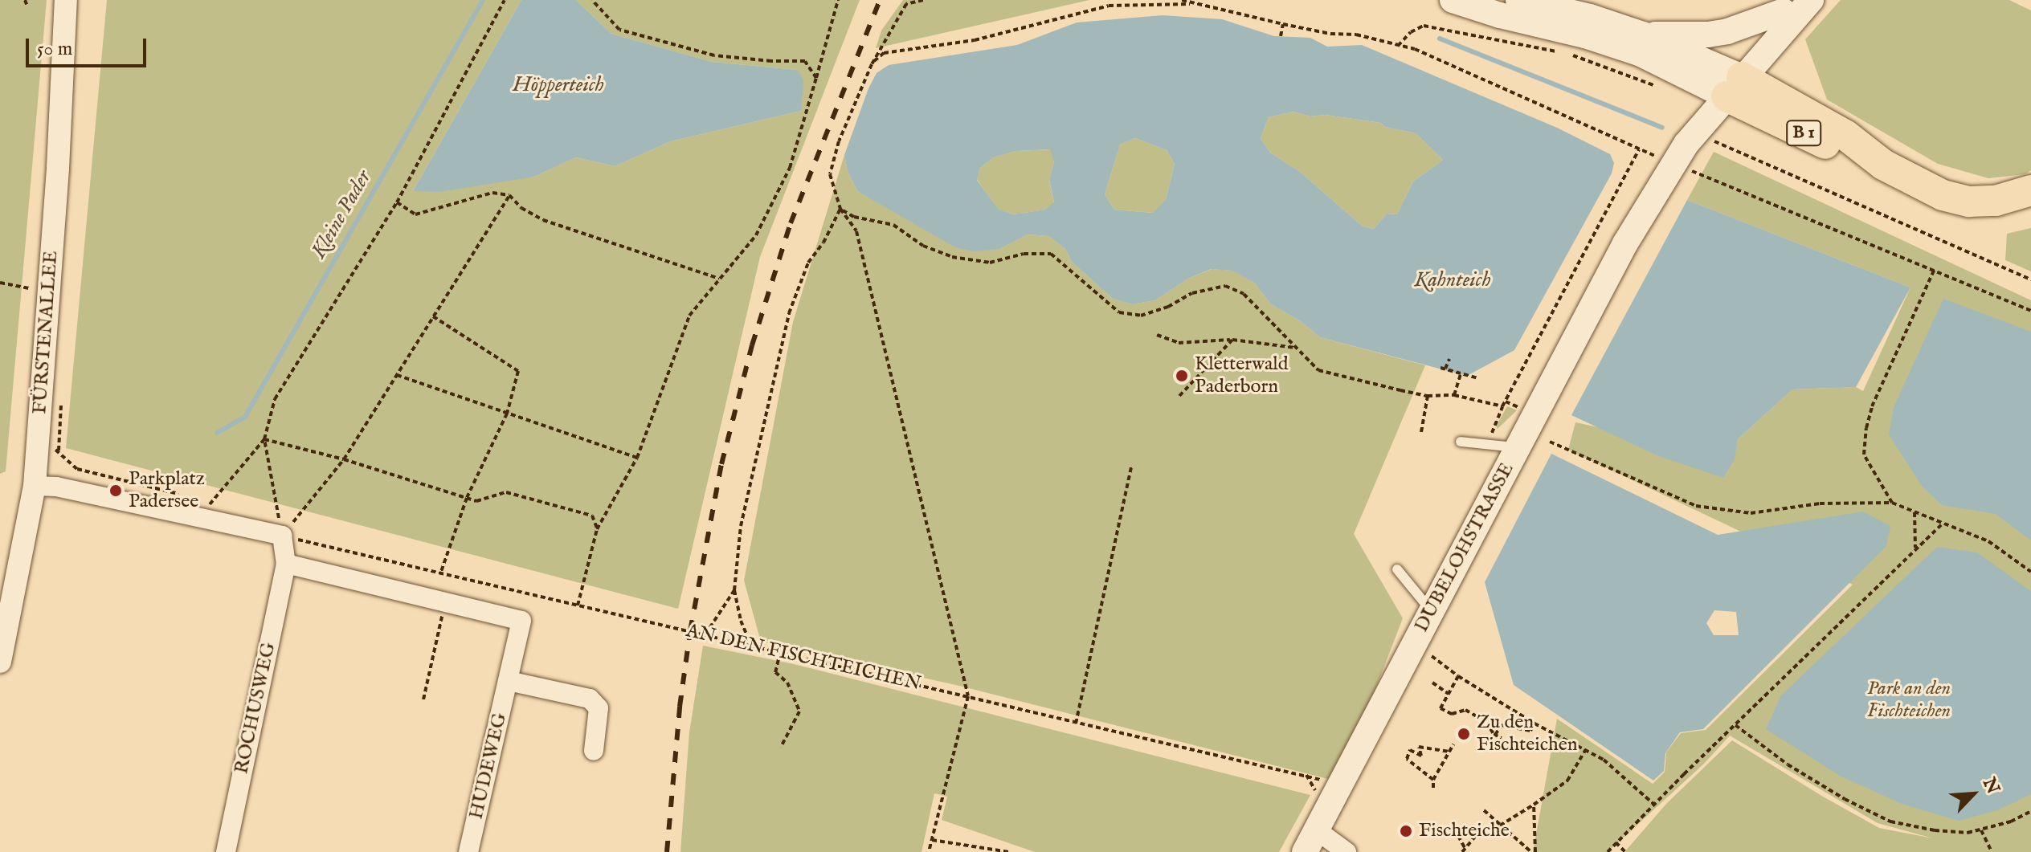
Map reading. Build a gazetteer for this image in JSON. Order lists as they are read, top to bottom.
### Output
{
  "streets": {
    "highway": ["B 1"],
    "main road": ["DUBELOHSTRASSE"],
    "street": ["FÜRSTENALLEE", "ROCHUSWEG", "HUDEWEG"],
    "path": ["AN DEN FISCHTEICHEN"]
  },
  "crossings": [
    ["B 1", "DUBELOHSTRASSE"]
  ],
  "water": ["Höpperteich", "Kleine Pader", "Kahnteich"],
  "parks": ["Park an den Fischteichen"],
  "places": [
    "Kletterwald Paderborn",
    "Parkplatz Padersee",
    "Zu den Fischteichen",
    "Fischteiche"
  ],
  "scale_bar": "50 m",
  "north": "top right"
}
